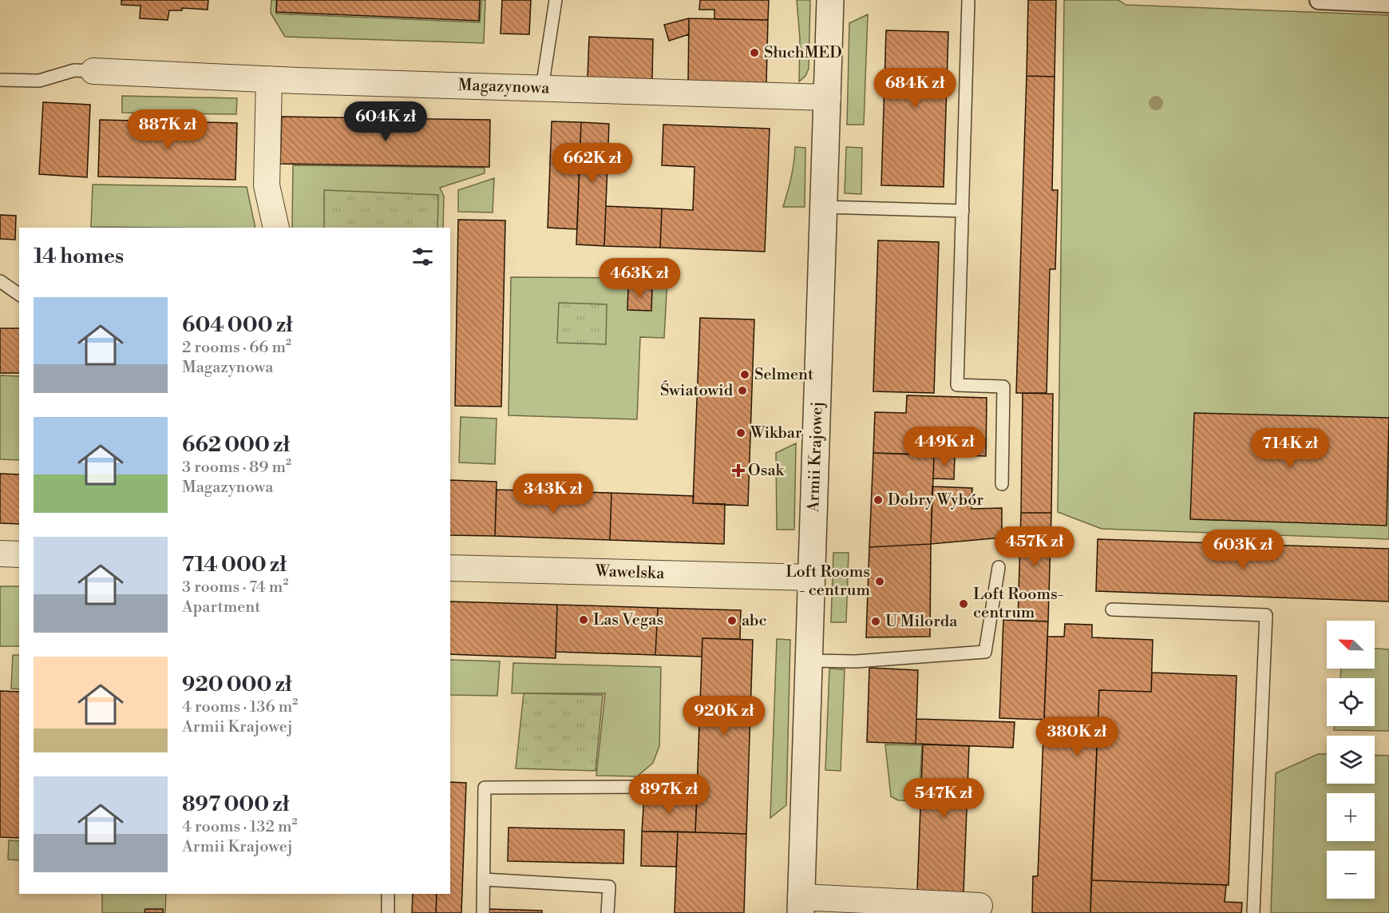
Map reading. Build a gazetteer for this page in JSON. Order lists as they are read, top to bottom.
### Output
{
  "streets": {
    "street": ["Magazynowa", "Armii Krajowej", "Wawelska"]
  },
  "crossings": [
    ["Magazynowa", "Armii Krajowej"],
    ["Armii Krajowej", "Wawelska"]
  ],
  "places": {
    "other": [
      "SłuchMED",
      "Selment",
      "Światowid",
      "Wikbar",
      "Dobry Wybór",
      "Loft Rooms - centrum",
      "Loft Rooms- centrum",
      "Las Vegas",
      "abc",
      "U Milorda"
    ],
    "health": ["Osak"]
  },
  "north": "top left",
  "page": {
    "price": [
      "684K zł",
      "604K zł",
      "887K zł",
      "662K zł",
      "463K zł",
      "449K zł",
      "714K zł",
      "343K zł",
      "457K zł",
      "603K zł",
      "920K zł",
      "380K zł",
      "897K zł",
      "547K zł"
    ],
    "heading": "14 homes",
    "list": [
      {
        "name": "604 000 zł",
        "note": "2 rooms · 66 m² · Magazynowa"
      },
      {
        "name": "662 000 zł",
        "note": "3 rooms · 89 m² · Magazynowa"
      },
      {
        "name": "714 000 zł",
        "note": "3 rooms · 74 m² · Apartment"
      },
      {
        "name": "920 000 zł",
        "note": "4 rooms · 136 m² · Armii Krajowej"
      },
      {
        "name": "897 000 zł",
        "note": "4 rooms · 132 m² · Armii Krajowej"
      }
    ],
    "map_buttons": ["+", "−"]
  }
}
